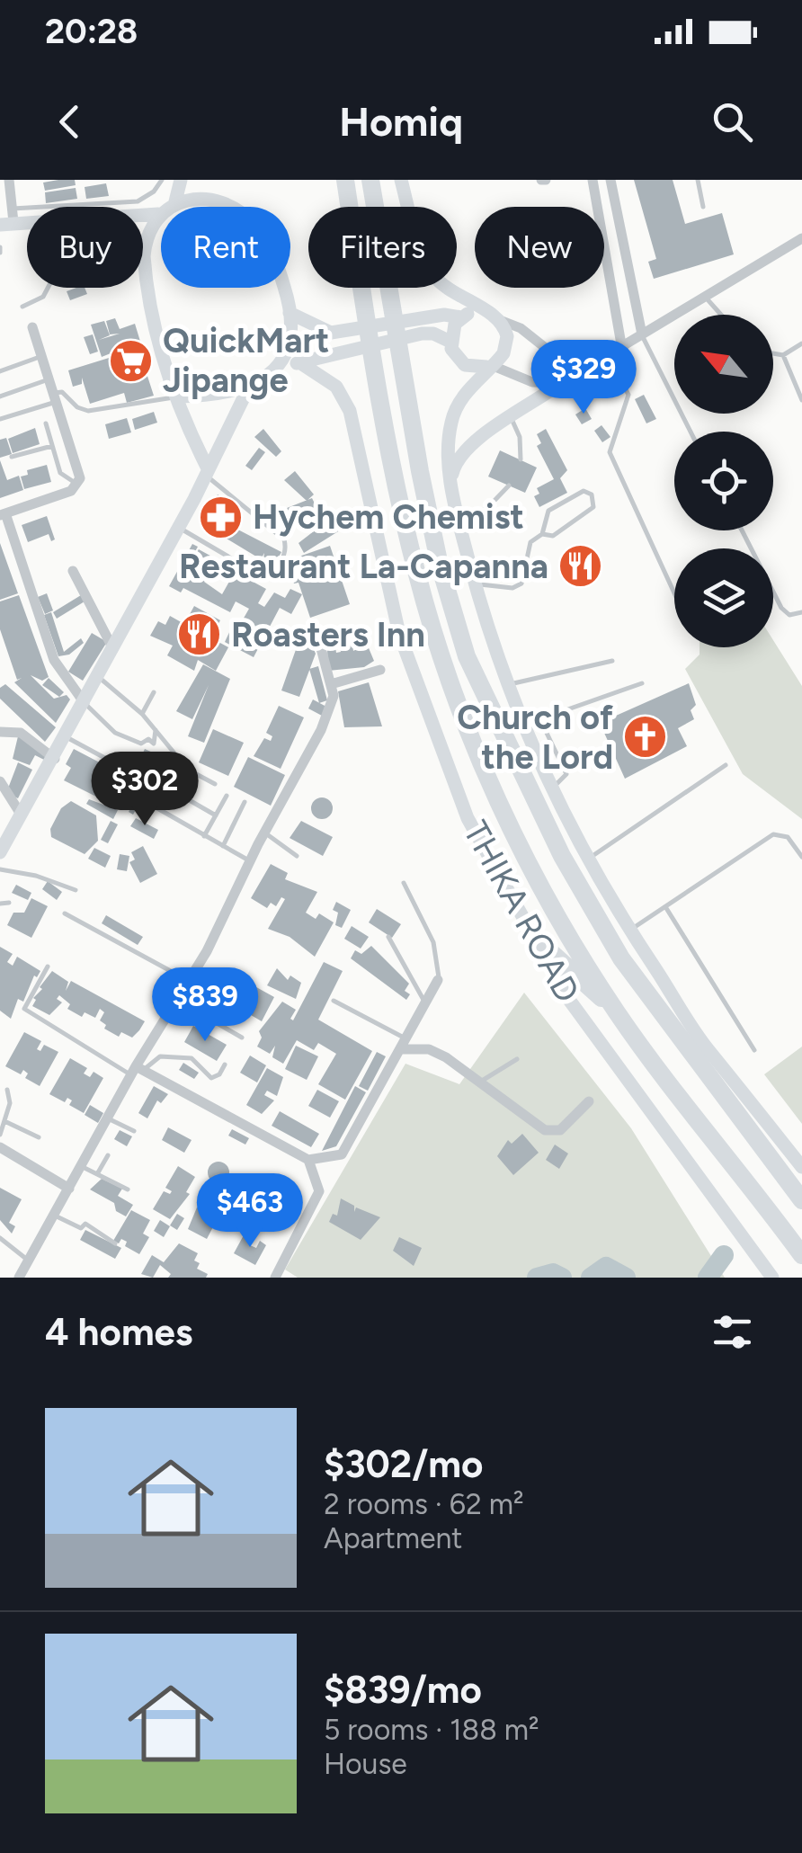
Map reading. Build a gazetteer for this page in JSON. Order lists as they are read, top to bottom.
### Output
{
  "streets": {
    "highway": ["THIKA ROAD"]
  },
  "places": {
    "supermarket": ["QuickMart Jipange"],
    "pharmacy": ["Hychem Chemist"],
    "restaurant": ["Restaurant La-Capanna", "Roasters Inn"],
    "church": ["Church of the Lord"]
  },
  "north": "top left",
  "page": {
    "status": "20:28",
    "header": "Homiq",
    "chip": [
      "Buy",
      "Rent",
      "Filters",
      "New"
    ],
    "price": [
      "$329",
      "$302",
      "$839",
      "$463"
    ],
    "heading": "4 homes",
    "list": [
      {
        "name": "$302/mo",
        "note": "2 rooms · 62 m² · Apartment"
      },
      {
        "name": "$839/mo",
        "note": "5 rooms · 188 m² · House"
      }
    ]
  }
}
